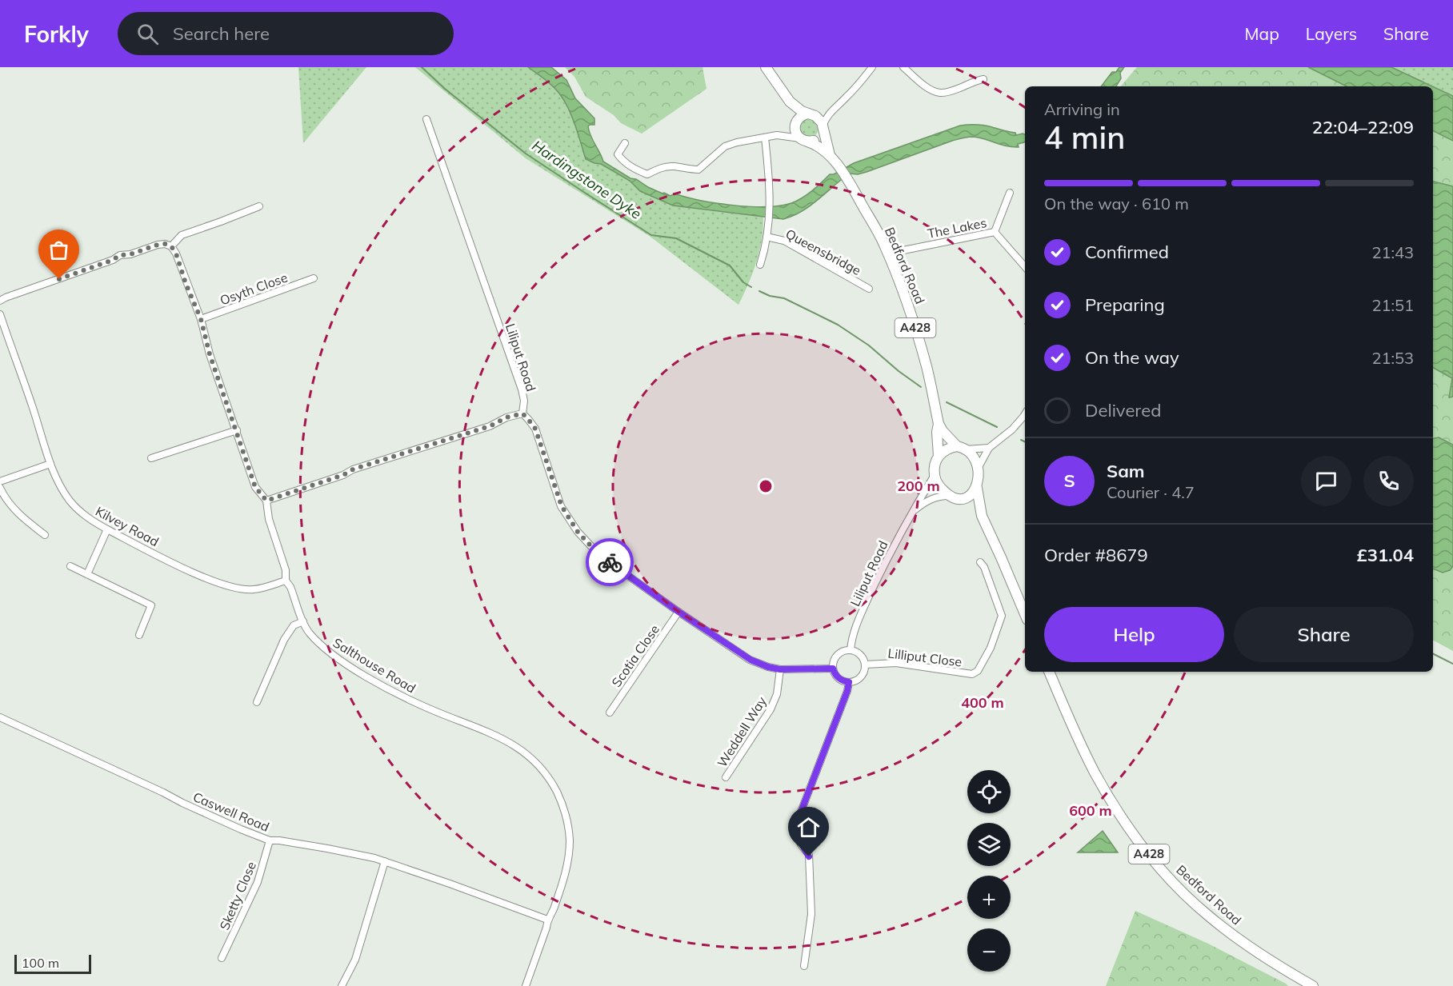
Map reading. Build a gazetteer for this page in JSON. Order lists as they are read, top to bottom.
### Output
{
  "streets": {
    "highway": ["Bedford Road", "A428"],
    "street": [
      "The Lakes",
      "Queensbridge",
      "Osyth Close",
      "Liliput Road",
      "Kilvey Road",
      "Scotia Close",
      "Lilliput Close",
      "Salthouse Road",
      "Weddell Way",
      "Caswell Road",
      "Sketty Close"
    ]
  },
  "crossings": [
    ["Bedford Road", "Liliput Road"],
    ["Osyth Close", "Salthouse Road"],
    ["Liliput Road", "Lilliput Close"],
    ["Kilvey Road", "Salthouse Road"],
    ["Salthouse Road", "Caswell Road"],
    ["Caswell Road", "Sketty Close"]
  ],
  "water": ["Hardingstone Dyke"],
  "scale_bar": "100 m",
  "page": {
    "header": "Forkly",
    "search": "Search here",
    "nav": ["Map", "Layers", "Share"],
    "heading": ["4 min", "Arriving in", "22:04–22:09"],
    "panel": [
      "Sam",
      "Courier · 4.7",
      "Order #8679",
      "£31.04"
    ],
    "bar": "On the way · 610 m",
    "list": [
      ["Confirmed", "21:43"],
      ["Preparing", "21:51"],
      ["On the way", "21:53"],
      "Delivered"
    ],
    "round": "S",
    "buttons": ["Help", "Share"],
    "map_buttons": ["+", "−"],
    "scale": "100 m"
  },
  "rings": ["200 m", "400 m", "600 m"]
}
